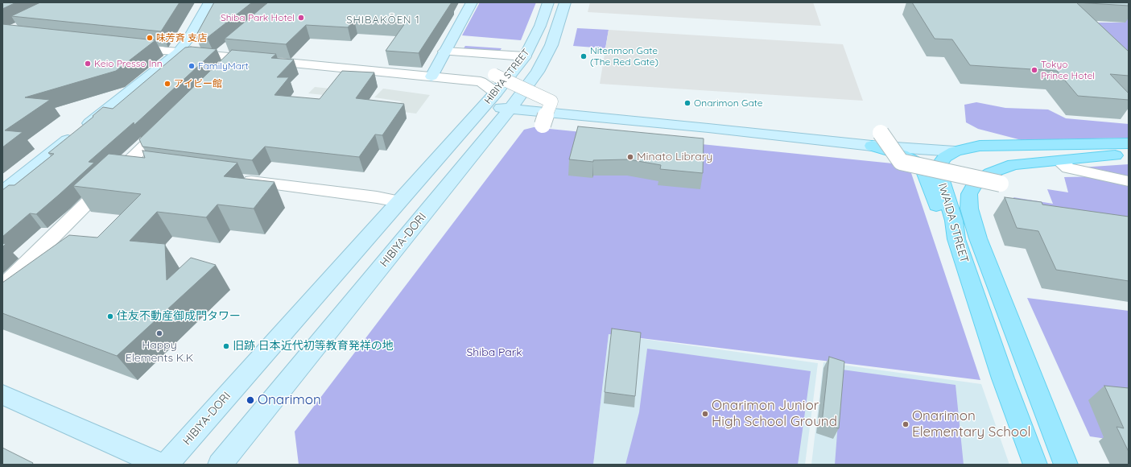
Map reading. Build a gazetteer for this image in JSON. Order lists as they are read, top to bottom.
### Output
{
  "streets": {
    "main road": ["HIBIYA STREET", "IWAIDA STREET", "HIBIYA-DORI"]
  },
  "crossings": [
    ["HIBIYA STREET", "HIBIYA-DORI"]
  ],
  "districts": ["SHIBAKŌEN 1"],
  "parks": ["Shiba Park"],
  "places": [
    "Shiba Park Hotel",
    "味芳斉 支店",
    "Nitenmon Gate (The Red Gate)",
    "Keio Presso Inn",
    "FamilyMart",
    "Tokyo Prince Hotel",
    "アイビー館",
    "Onarimon Gate",
    "Minato Library",
    "住友不動産御成門タワー",
    "Happy Elements K.K",
    "旧跡 日本近代初等教育発祥の地",
    "Onarimon",
    "Onarimon Junior High School Ground",
    "Onarimon Elementary School"
  ]
}
